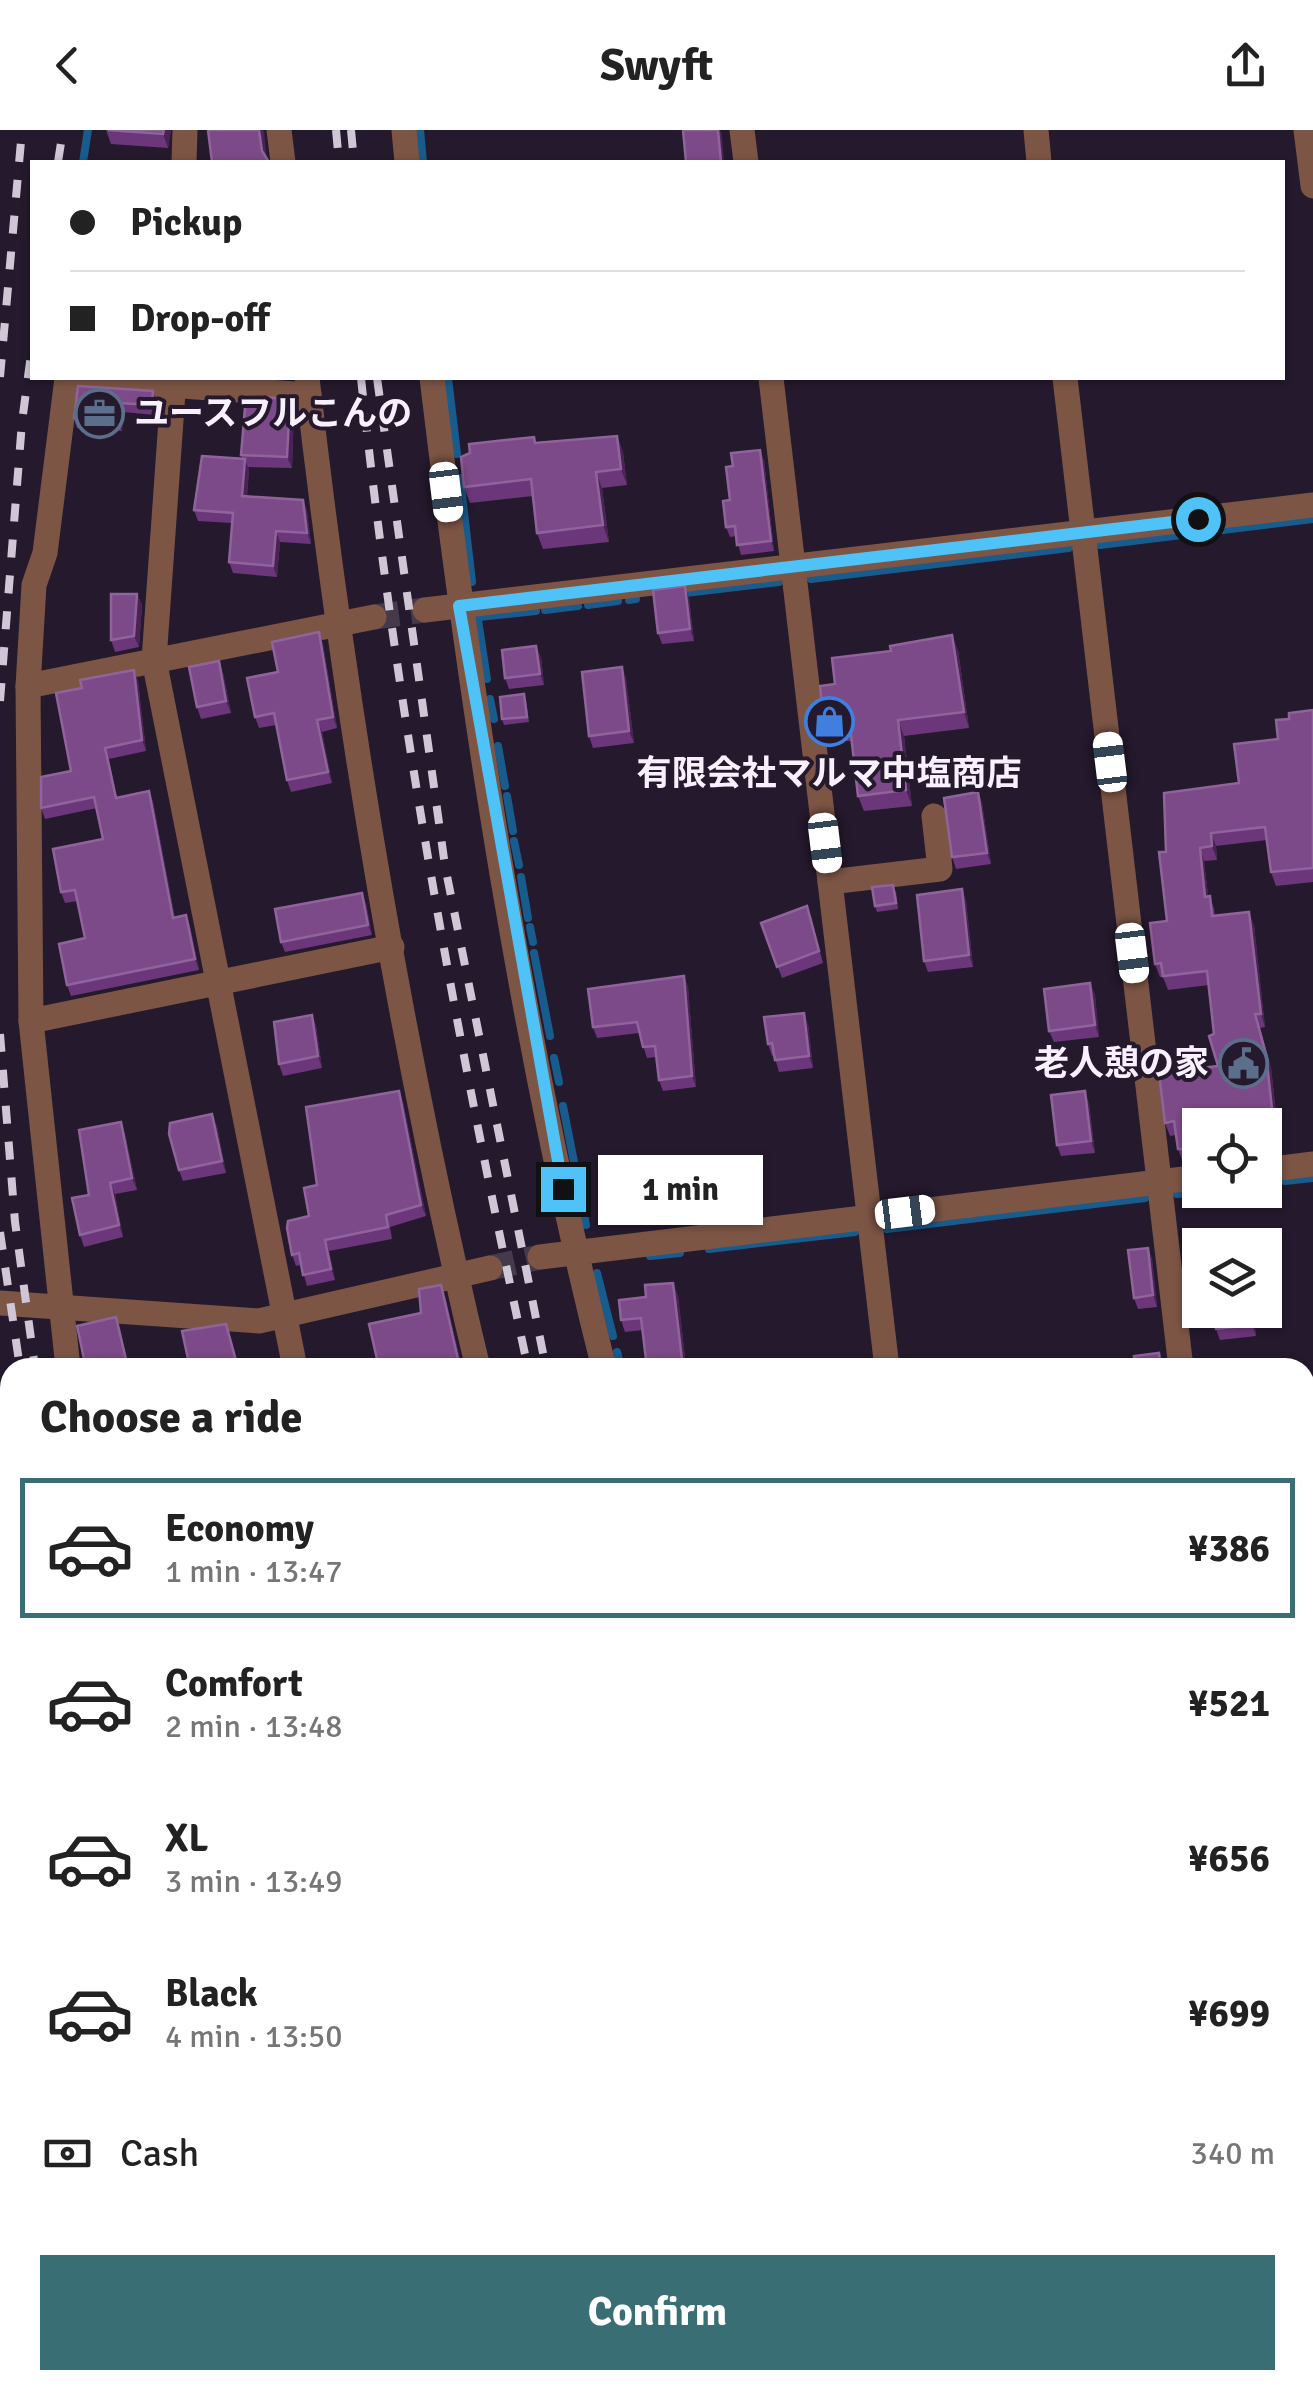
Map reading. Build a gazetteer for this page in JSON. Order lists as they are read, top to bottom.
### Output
{
  "places": {
    "office": ["ユースフルこんの"],
    "shop": ["有限会社マルマ中塩商店"],
    "public building": ["老人憩の家"]
  },
  "page": {
    "header": "Swyft",
    "banner": ["Pickup", "Drop-off"],
    "bubble": "1 min",
    "heading": "Choose a ride",
    "list": [
      {
        "name": "Economy",
        "note": "1 min · 13:47",
        "value": "¥386"
      },
      {
        "name": "Comfort",
        "note": "2 min · 13:48",
        "value": "¥521"
      },
      {
        "name": "XL",
        "note": "3 min · 13:49",
        "value": "¥656"
      },
      {
        "name": "Black",
        "note": "4 min · 13:50",
        "value": "¥699"
      }
    ],
    "pay": ["Cash", "340 m"],
    "buttons": "Confirm"
  }
}
